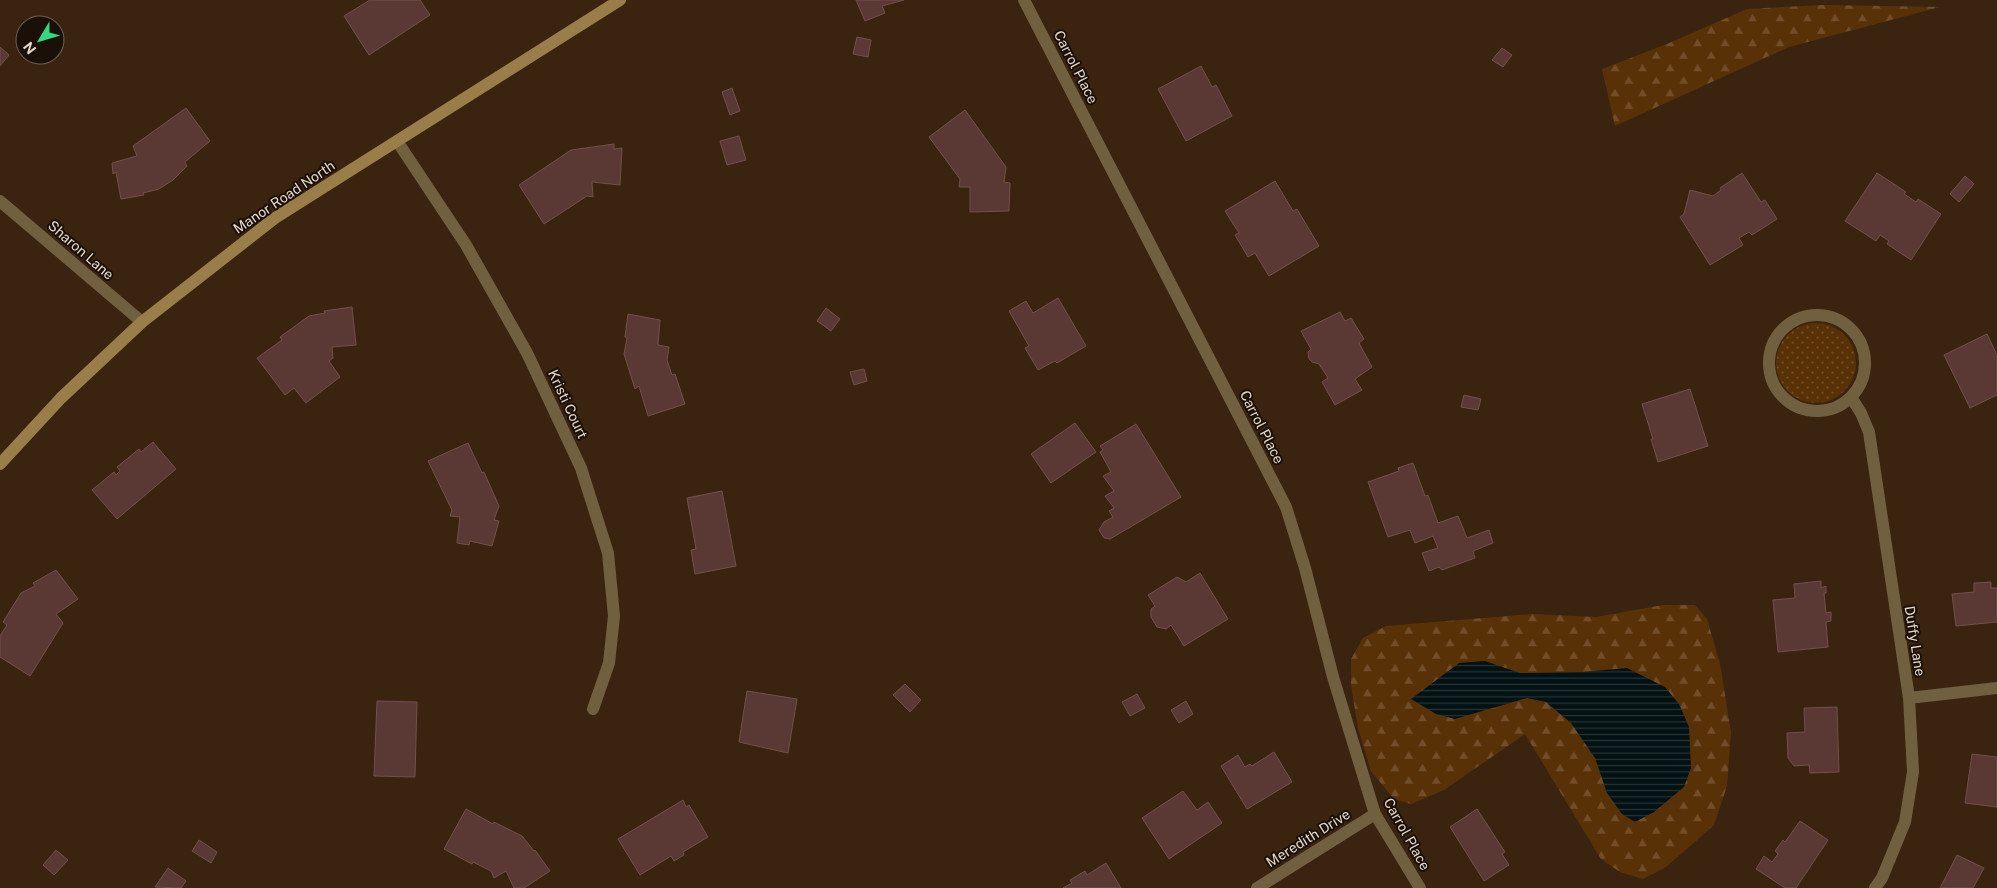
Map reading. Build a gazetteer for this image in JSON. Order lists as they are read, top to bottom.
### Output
{
  "streets": {
    "street": [
      "Carrol Place",
      "Manor Road North",
      "Sharon Lane",
      "Kristi Court",
      "Duffy Lane",
      "Meredith Drive"
    ]
  },
  "crossings": [
    ["Carrol Place", "Meredith Drive"],
    ["Manor Road North", "Sharon Lane"],
    ["Manor Road North", "Kristi Court"]
  ],
  "north": "bottom left"
}
